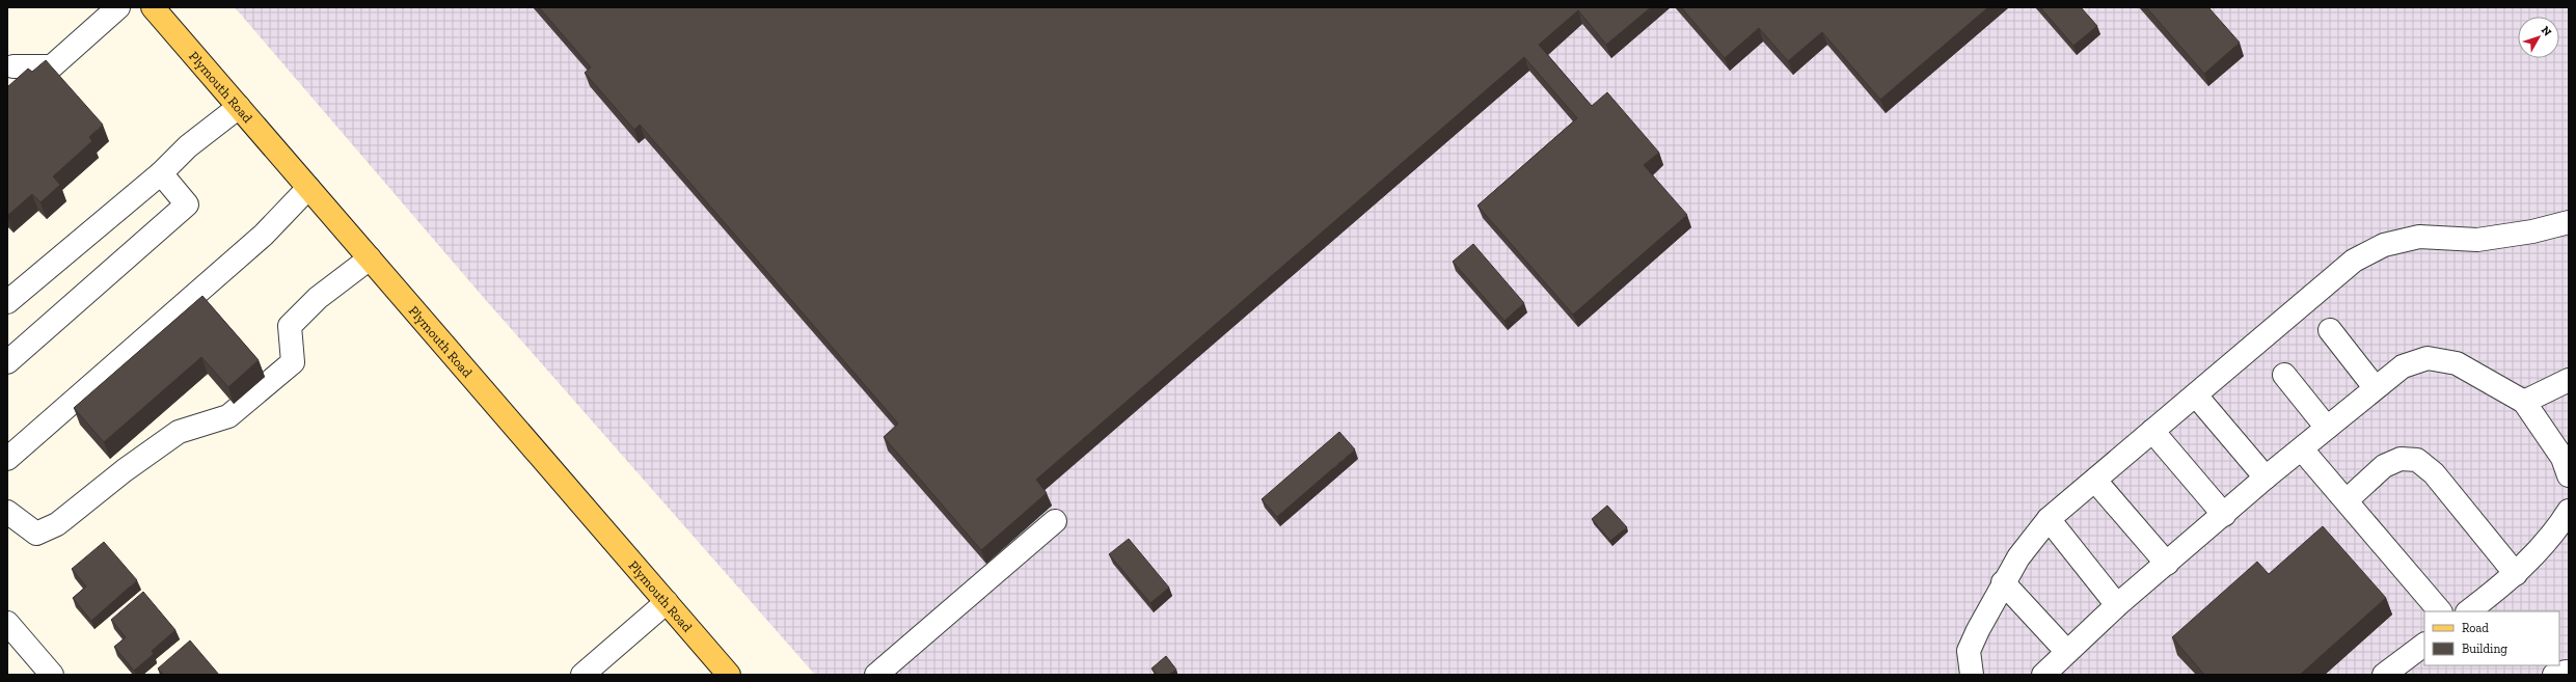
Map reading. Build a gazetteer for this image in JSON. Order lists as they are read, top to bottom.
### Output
{
  "streets": {
    "main road": ["Plymouth Road"]
  },
  "legend": ["Road", "Building"],
  "north": "top right"
}
